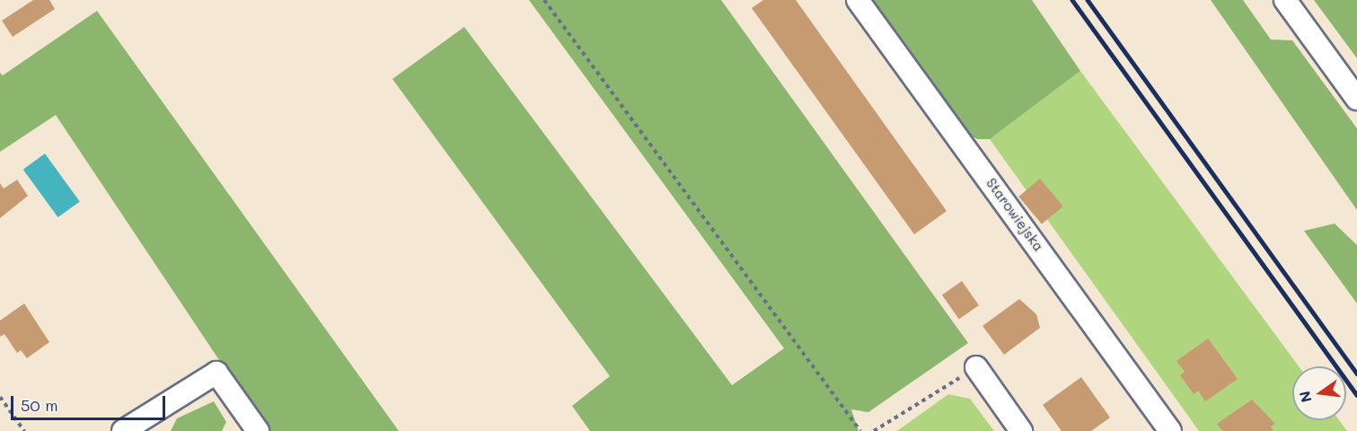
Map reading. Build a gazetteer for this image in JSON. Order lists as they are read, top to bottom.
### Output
{
  "streets": {
    "street": ["Starowiejska"]
  },
  "scale_bar": "50 m",
  "north": "left"
}
